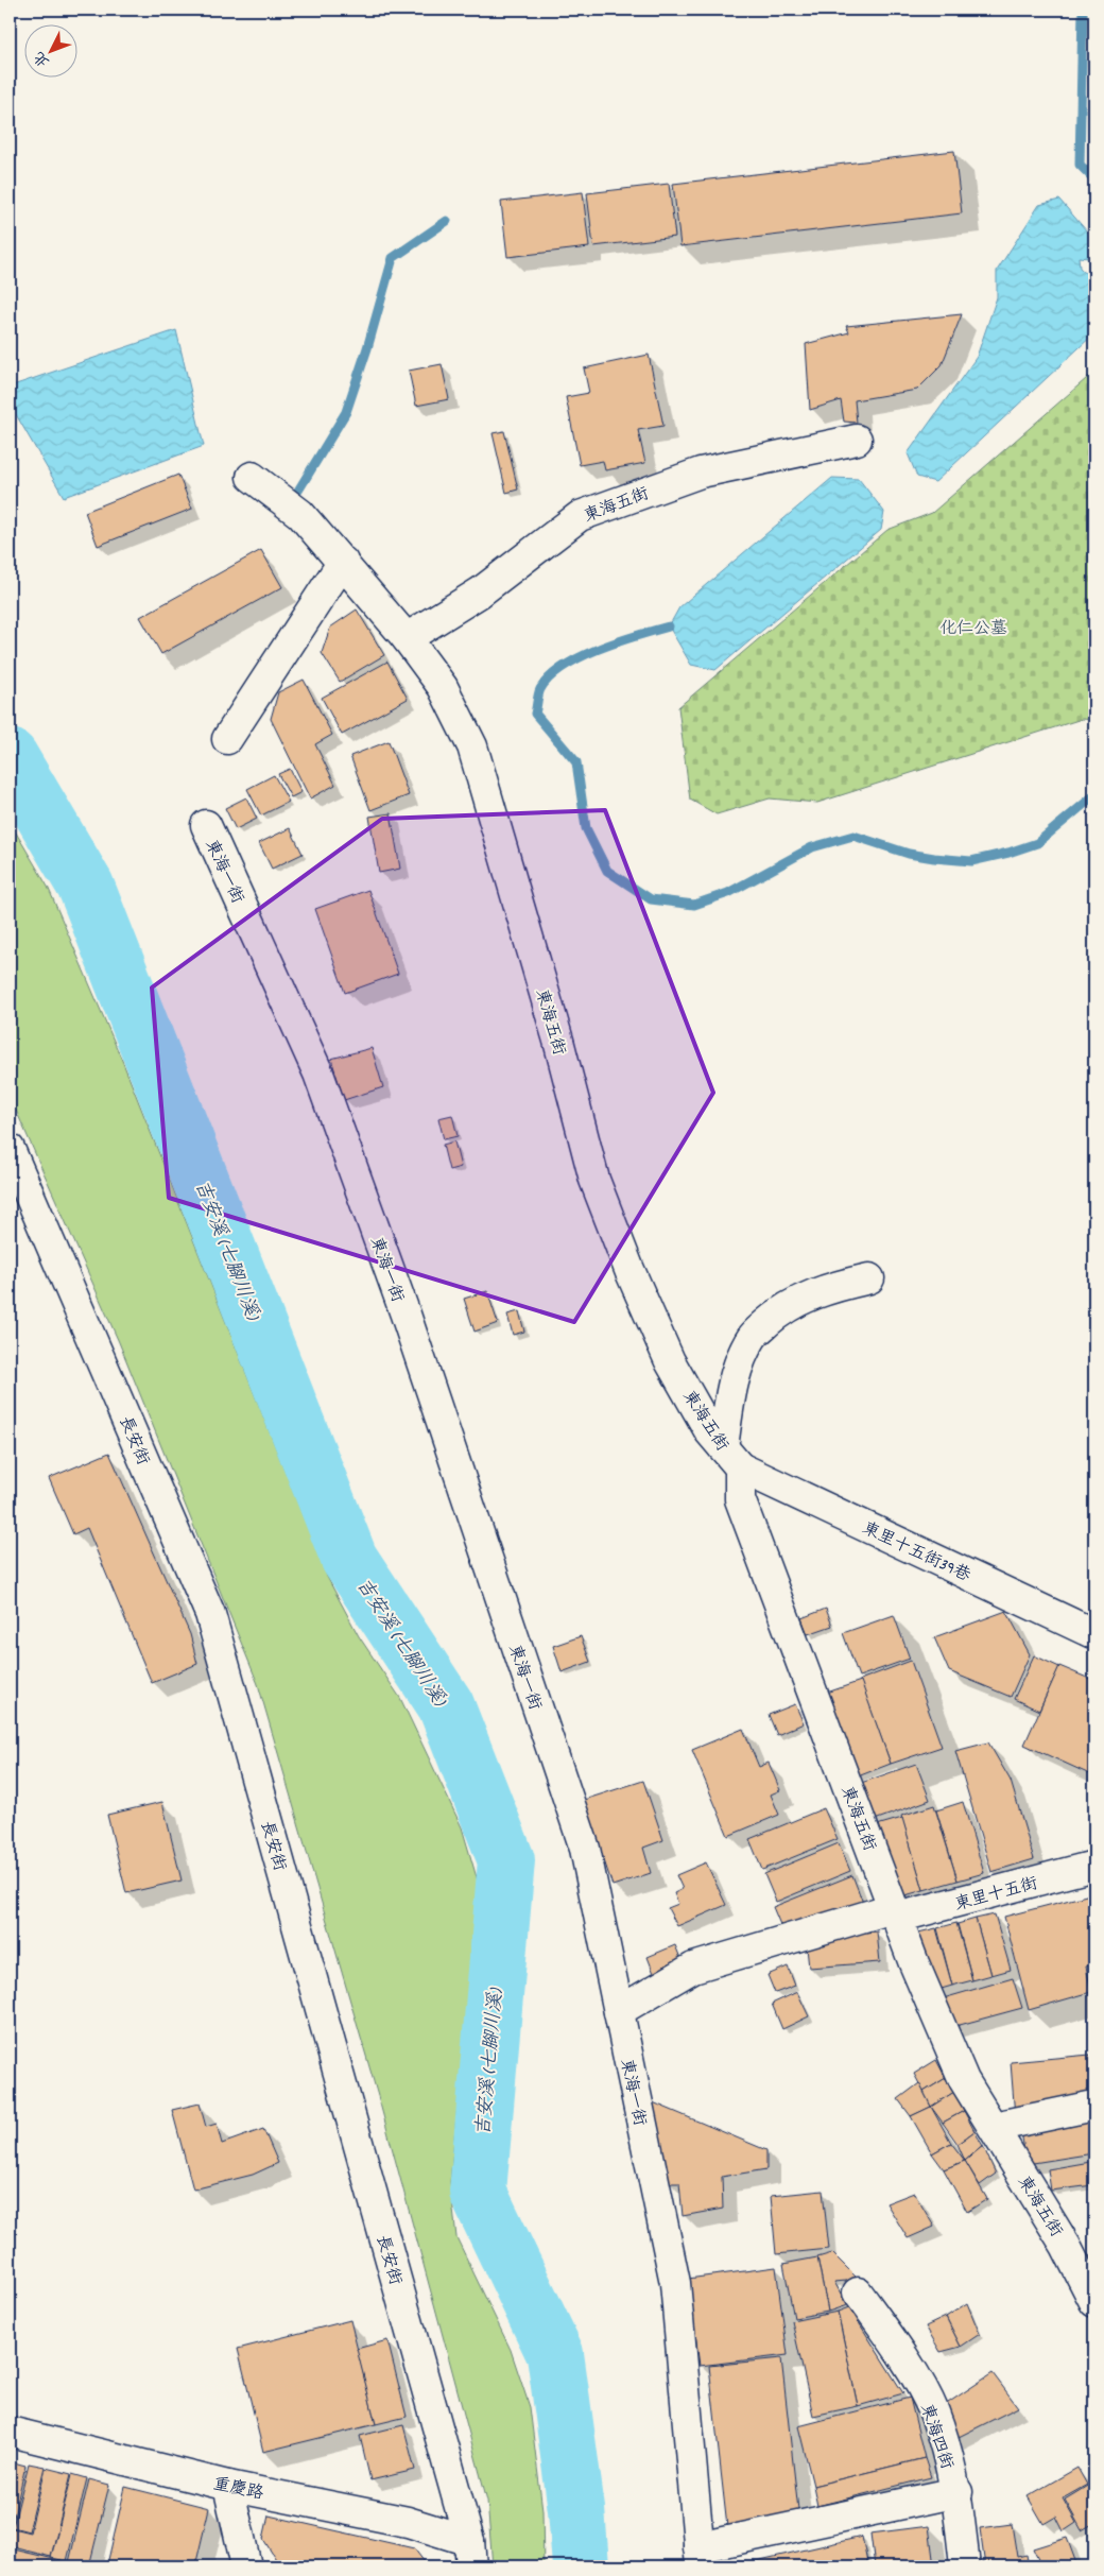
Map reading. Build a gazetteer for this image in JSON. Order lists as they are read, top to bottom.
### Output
{
  "streets": {
    "street": [
      "東海五街",
      "東海一街",
      "長安街",
      "東里十五街39巷",
      "東里十五街",
      "東海四街",
      "重慶路"
    ]
  },
  "crossings": [
    ["東海五街", "東里十五街39巷"],
    ["東海五街", "東里十五街"],
    ["東海一街", "東里十五街"],
    ["長安街", "重慶路"]
  ],
  "water": ["吉安溪 (七腳川溪)"],
  "parks": ["化仁公墓"],
  "north": "bottom left"
}
